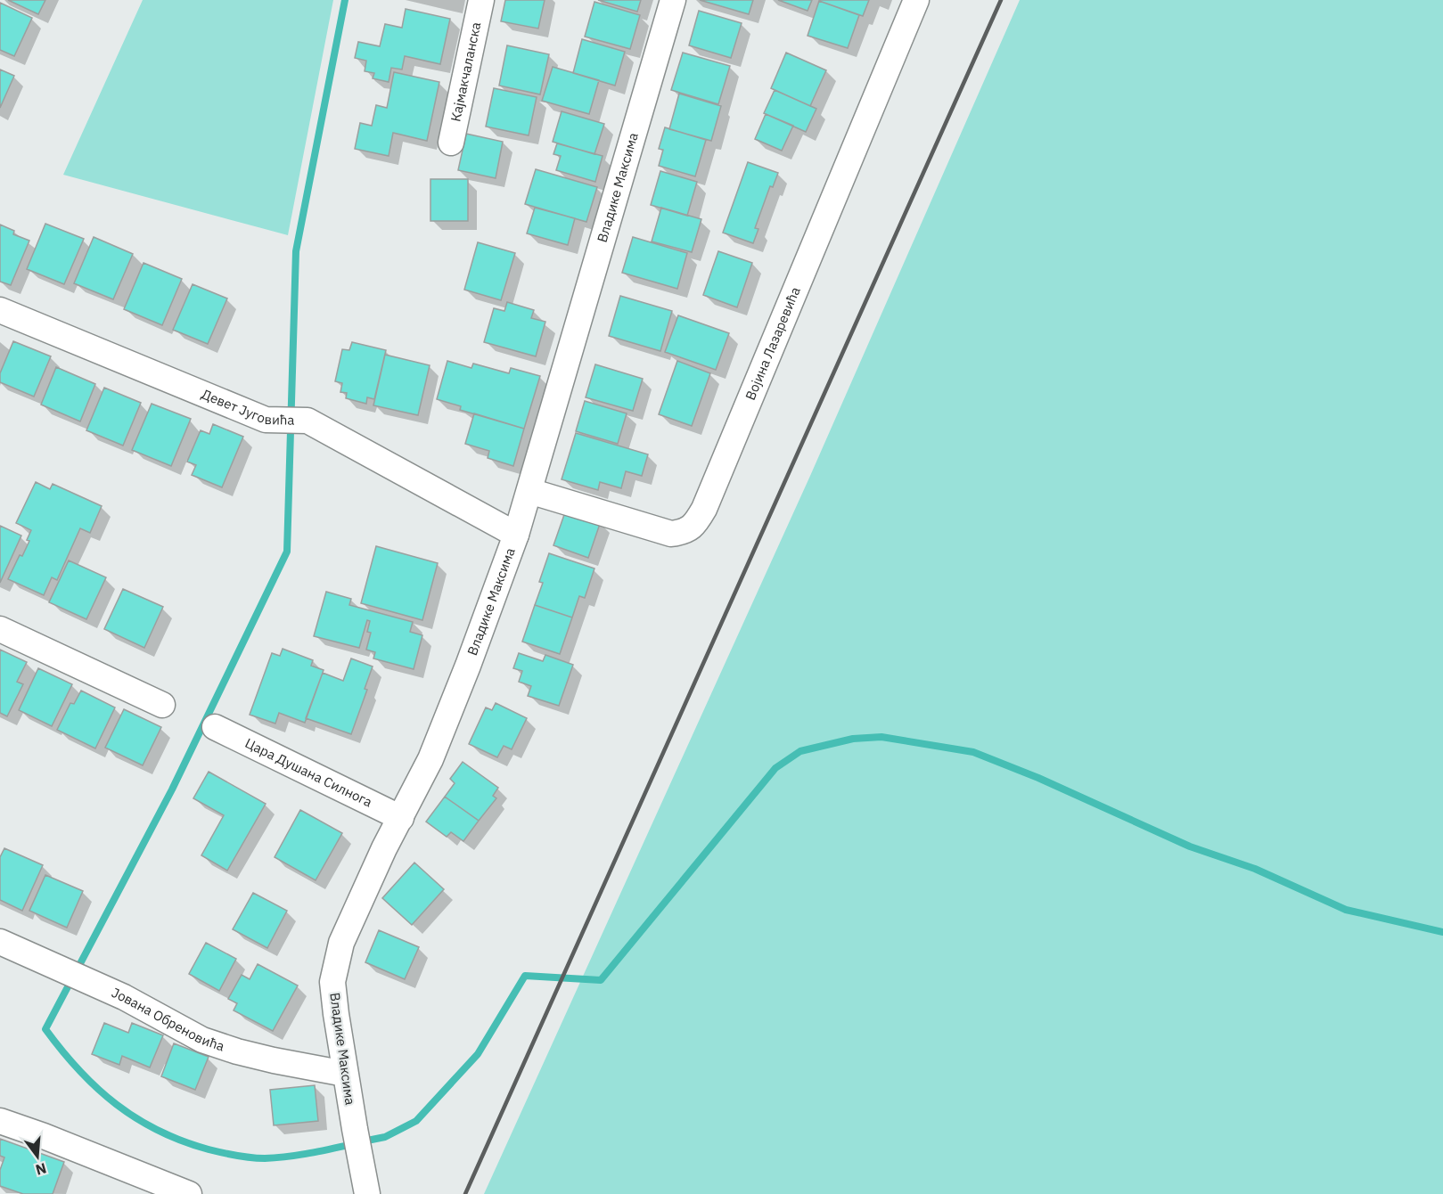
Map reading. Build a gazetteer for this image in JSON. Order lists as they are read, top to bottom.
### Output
{
  "streets": {
    "street": [
      "Кајмакчаланска",
      "Владике Максима",
      "Војина Лазаревића",
      "Девет Југовића",
      "Цара Душана Силнога",
      "Јована Обреновића"
    ]
  },
  "crossings": [
    ["Владике Максима", "Војина Лазаревића"],
    ["Владике Максима", "Девет Југовића"],
    ["Владике Максима", "Цара Душана Силнога"],
    ["Владике Максима", "Јована Обреновића"]
  ],
  "north": "bottom"
}
